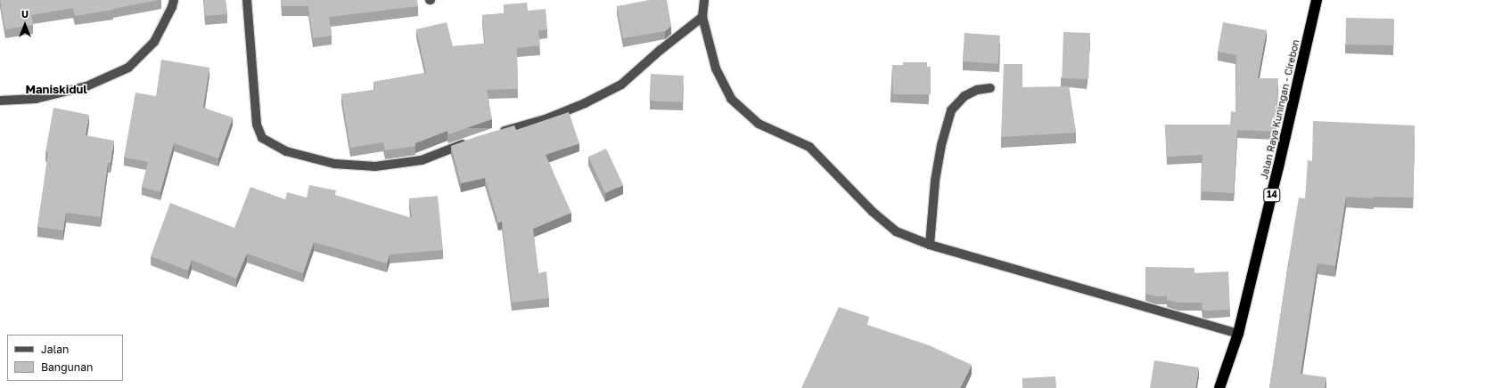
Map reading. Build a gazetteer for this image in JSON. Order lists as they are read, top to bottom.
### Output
{
  "streets": {
    "highway": ["Jalan Raya Kuningan - Cirebon", "14"]
  },
  "districts": ["Maniskidul"],
  "legend": ["Jalan", "Bangunan"],
  "north": "top"
}
